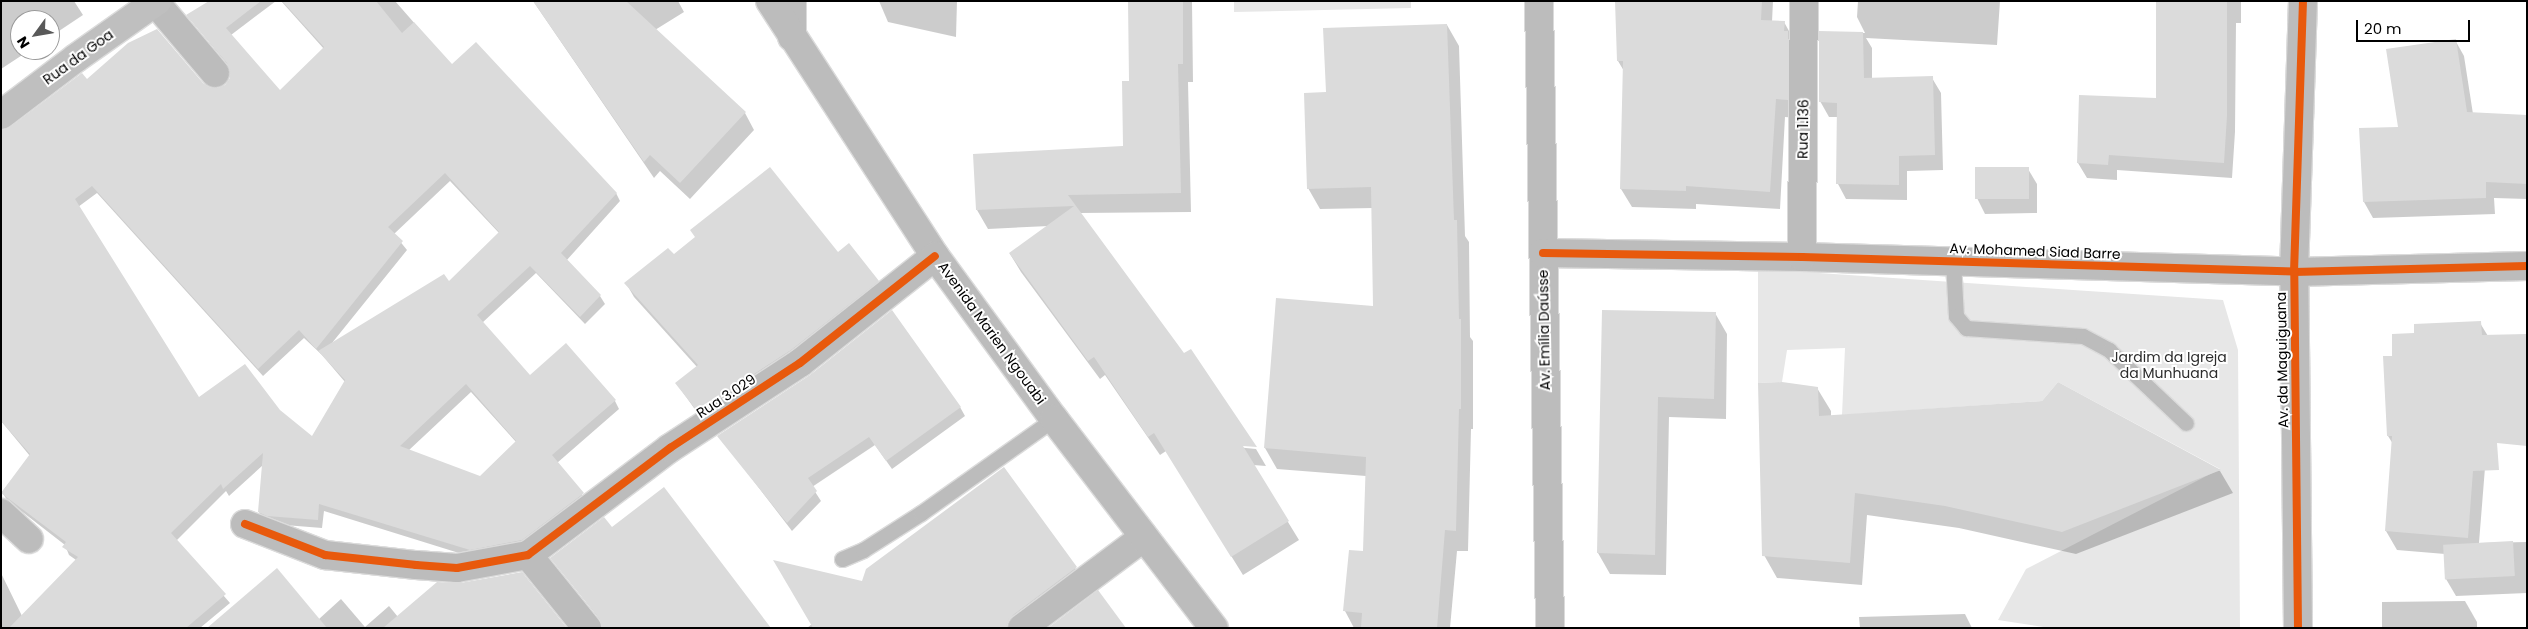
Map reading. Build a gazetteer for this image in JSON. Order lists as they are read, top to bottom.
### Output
{
  "streets": {
    "street": [
      "Rua da Goa",
      "Rua 1.136",
      "Av. Mohamed Siad Barre",
      "Av. Emília Daússe",
      "Avenida Marien Ngouabi",
      "Av. da Maguiguana",
      "Rua 3.029"
    ]
  },
  "crossings": [
    ["Rua 1.136", "Av. Mohamed Siad Barre"],
    ["Av. Mohamed Siad Barre", "Av. Emília Daússe"],
    ["Av. Mohamed Siad Barre", "Av. da Maguiguana"],
    ["Avenida Marien Ngouabi", "Rua 3.029"]
  ],
  "parks": ["Jardim da Igreja da Munhuana"],
  "scale_bar": "20 m",
  "north": "bottom left"
}
